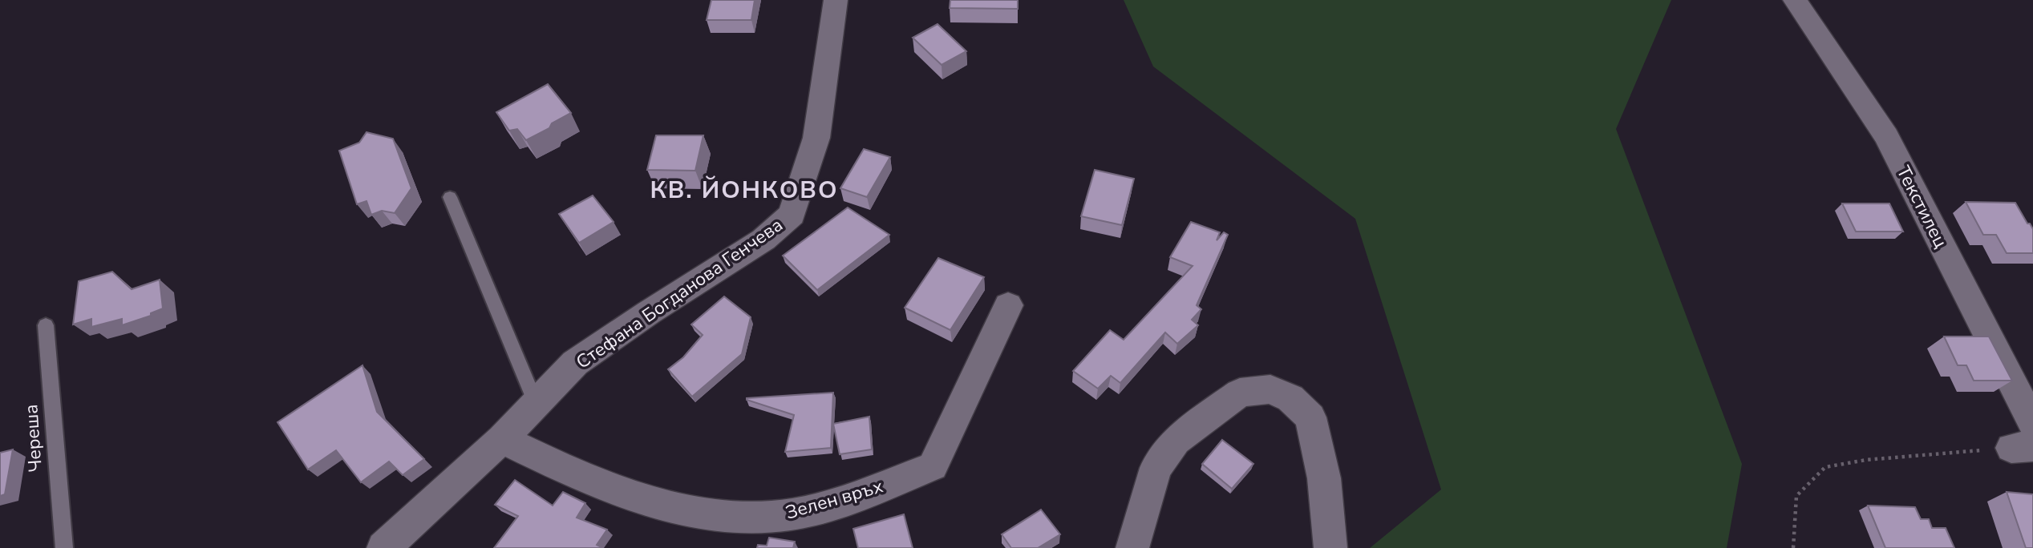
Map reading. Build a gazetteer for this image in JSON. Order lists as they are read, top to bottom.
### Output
{
  "streets": {
    "street": ["Текстилец", "Стефана Богданова Генчева", "Зелен връх"],
    "lane": ["Череша"]
  },
  "crossings": [
    ["Стефана Богданова Генчева", "Зелен връх"]
  ],
  "districts": ["КВ. ЙОНКОВО"]
}
